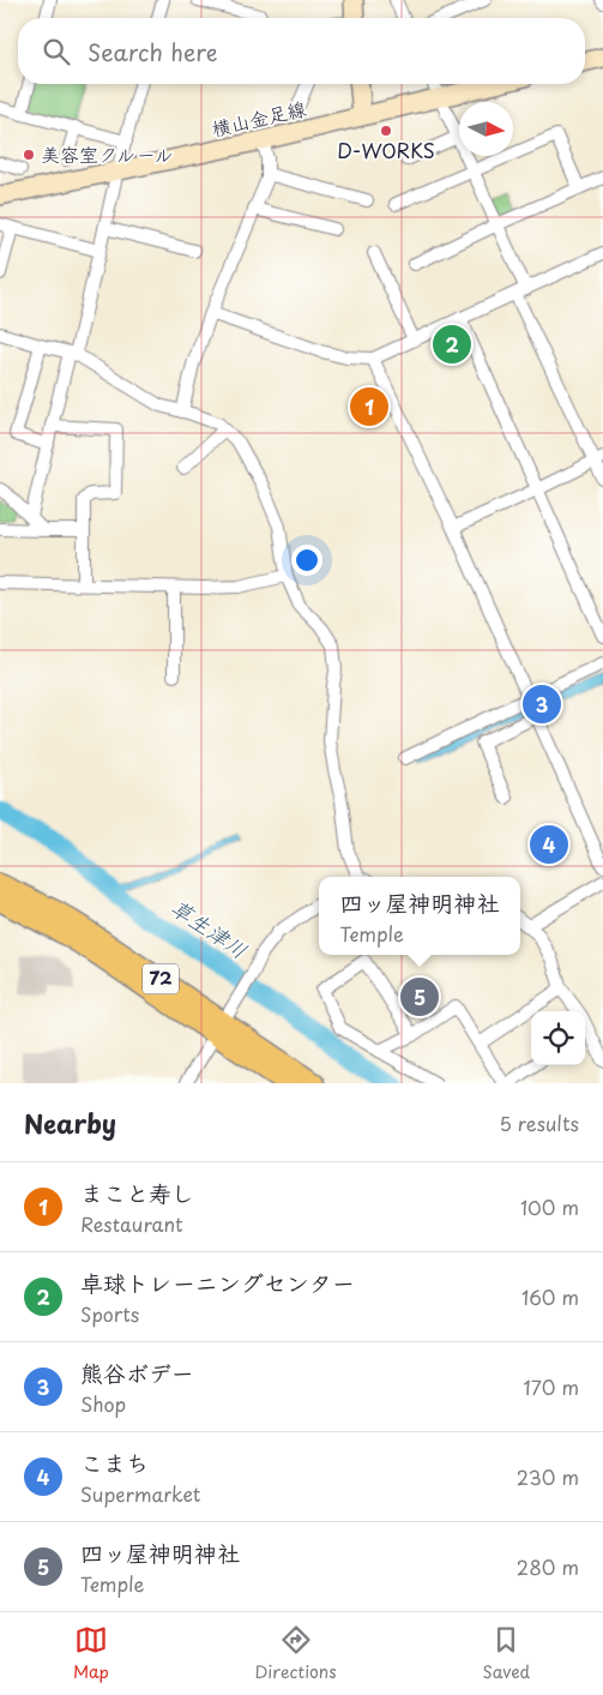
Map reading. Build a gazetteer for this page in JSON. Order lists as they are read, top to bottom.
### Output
{
  "streets": {
    "main road": ["72"],
    "street": ["横山金足線"]
  },
  "water": ["草生津川"],
  "places": ["D-WORKS", "美容室クルール"],
  "north": "right",
  "page": {
    "search": "Search here",
    "pins": [
      "2",
      "1",
      "3",
      "4",
      "5"
    ],
    "popup": ["四ッ屋神明神社", "Temple"],
    "heading": ["Nearby", "5 results"],
    "list": [
      {
        "mark": "1",
        "name": "まこと寿し",
        "note": "Restaurant",
        "value": "100 m"
      },
      {
        "mark": "2",
        "name": "卓球トレーニングセンター",
        "note": "Sports",
        "value": "160 m"
      },
      {
        "mark": "3",
        "name": "熊谷ボデー",
        "note": "Shop",
        "value": "170 m"
      },
      {
        "mark": "4",
        "name": "こまち",
        "note": "Supermarket",
        "value": "230 m"
      },
      {
        "mark": "5",
        "name": "四ッ屋神明神社",
        "note": "Temple",
        "value": "280 m"
      }
    ],
    "nav": ["Map", "Directions", "Saved"]
  }
}
